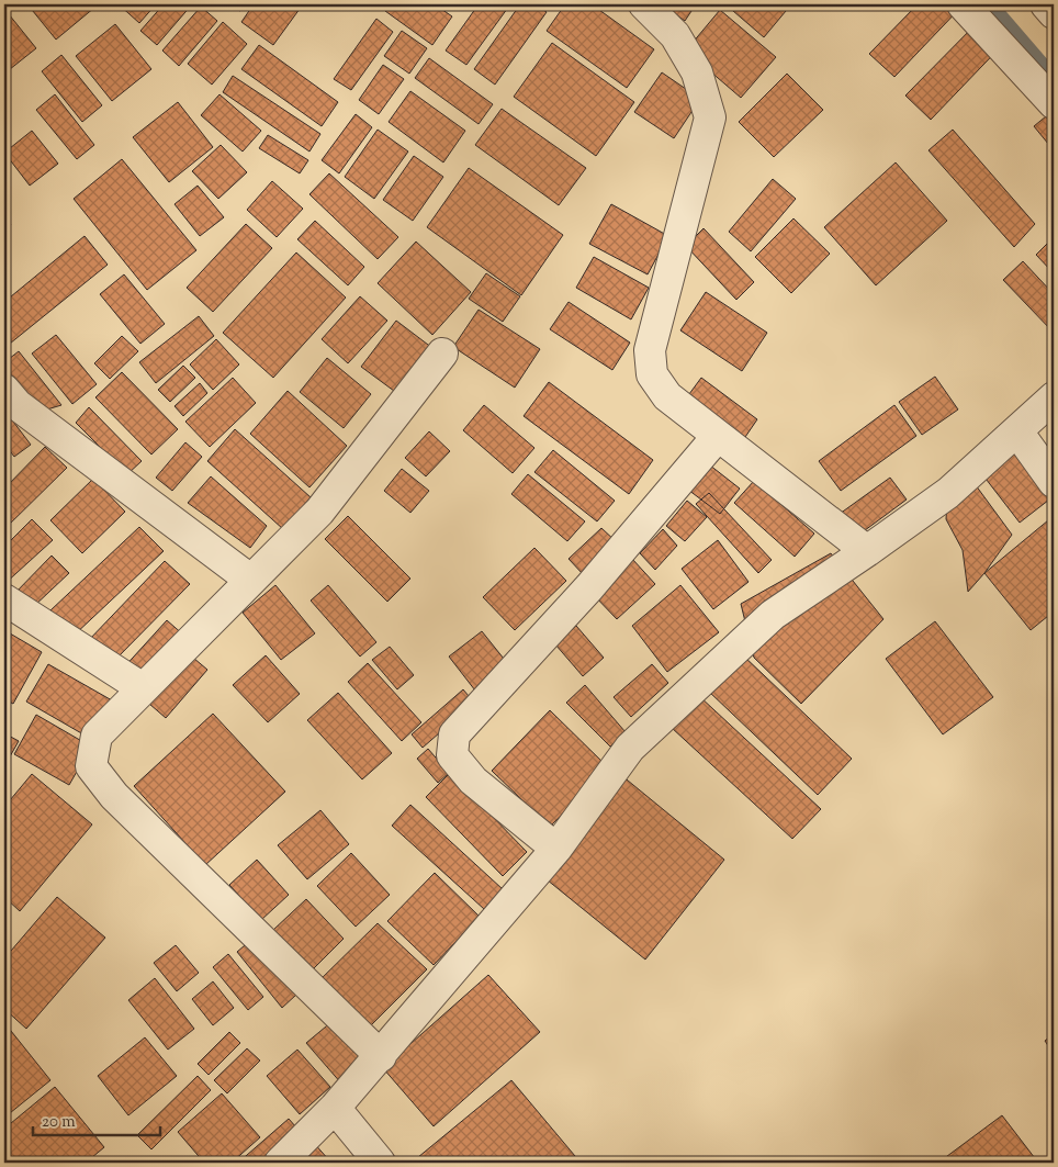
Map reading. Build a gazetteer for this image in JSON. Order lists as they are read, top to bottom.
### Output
{
  "scale_bar": "20 m"
}
